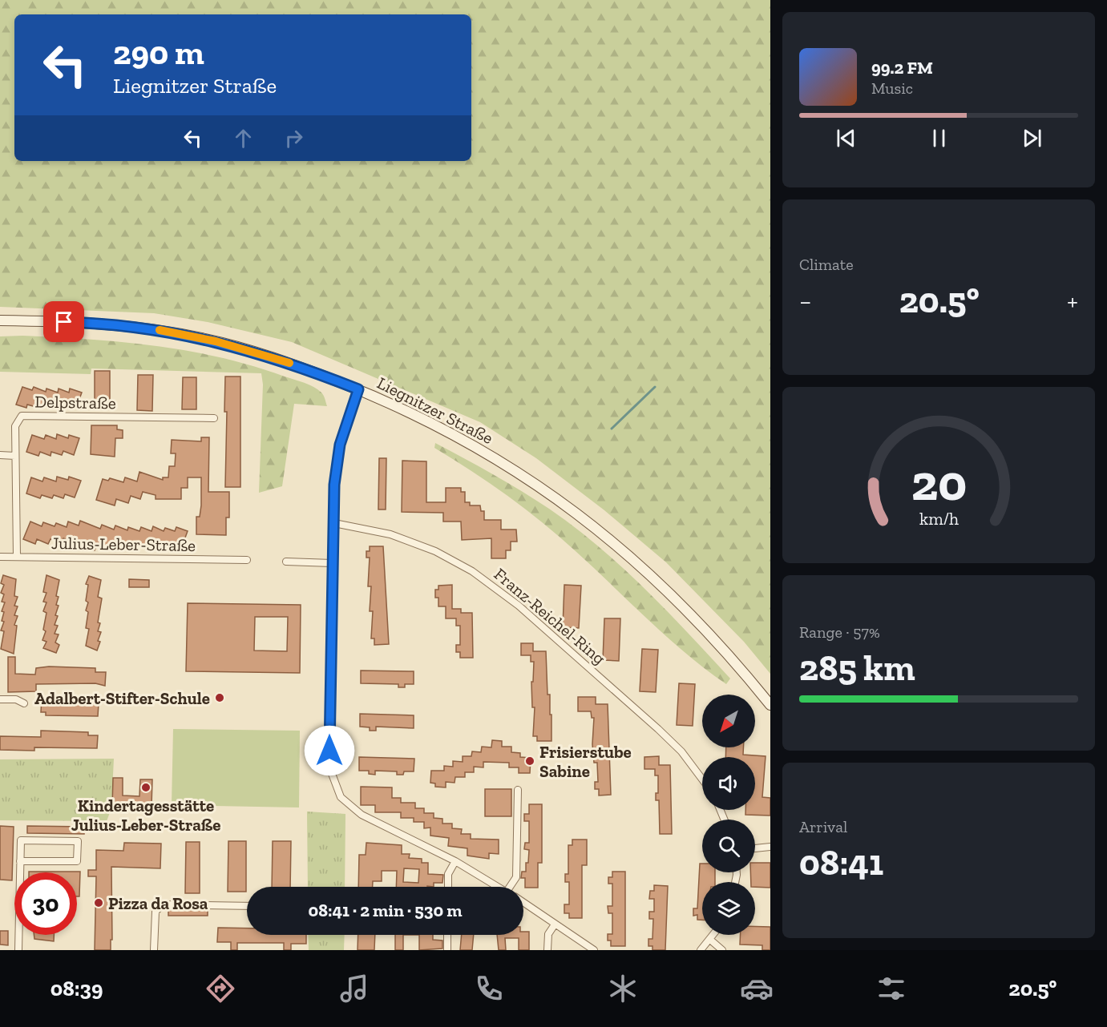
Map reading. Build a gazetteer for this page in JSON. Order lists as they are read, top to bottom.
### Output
{
  "streets": {
    "main road": ["Liegnitzer Straße"],
    "street": ["Delpstraße", "Julius-Leber-Straße", "Franz-Reichel-Ring"]
  },
  "crossings": [
    ["Delpstraße", "Julius-Leber-Straße"]
  ],
  "places": [
    "Adalbert-Stifter-Schule",
    "Frisierstube Sabine",
    "Kindertagesstätte Julius-Leber-Straße",
    "Pizza da Rosa"
  ],
  "north": "bottom left",
  "page": {
    "turn": ["290 m", "Liegnitzer Straße"],
    "song": ["99.2 FM", "Music"],
    "tile": [
      "Climate",
      ["Range · 57%", "285 km"],
      ["Arrival", "08:41"]
    ],
    "heat": ["−", "20.5°", "+"],
    "limit": "30",
    "trip": "08:41 · 2 min · 530 m",
    "tabs": ["08:39", "20.5°"],
    "gauge": ["20", "km/h"]
  }
}
